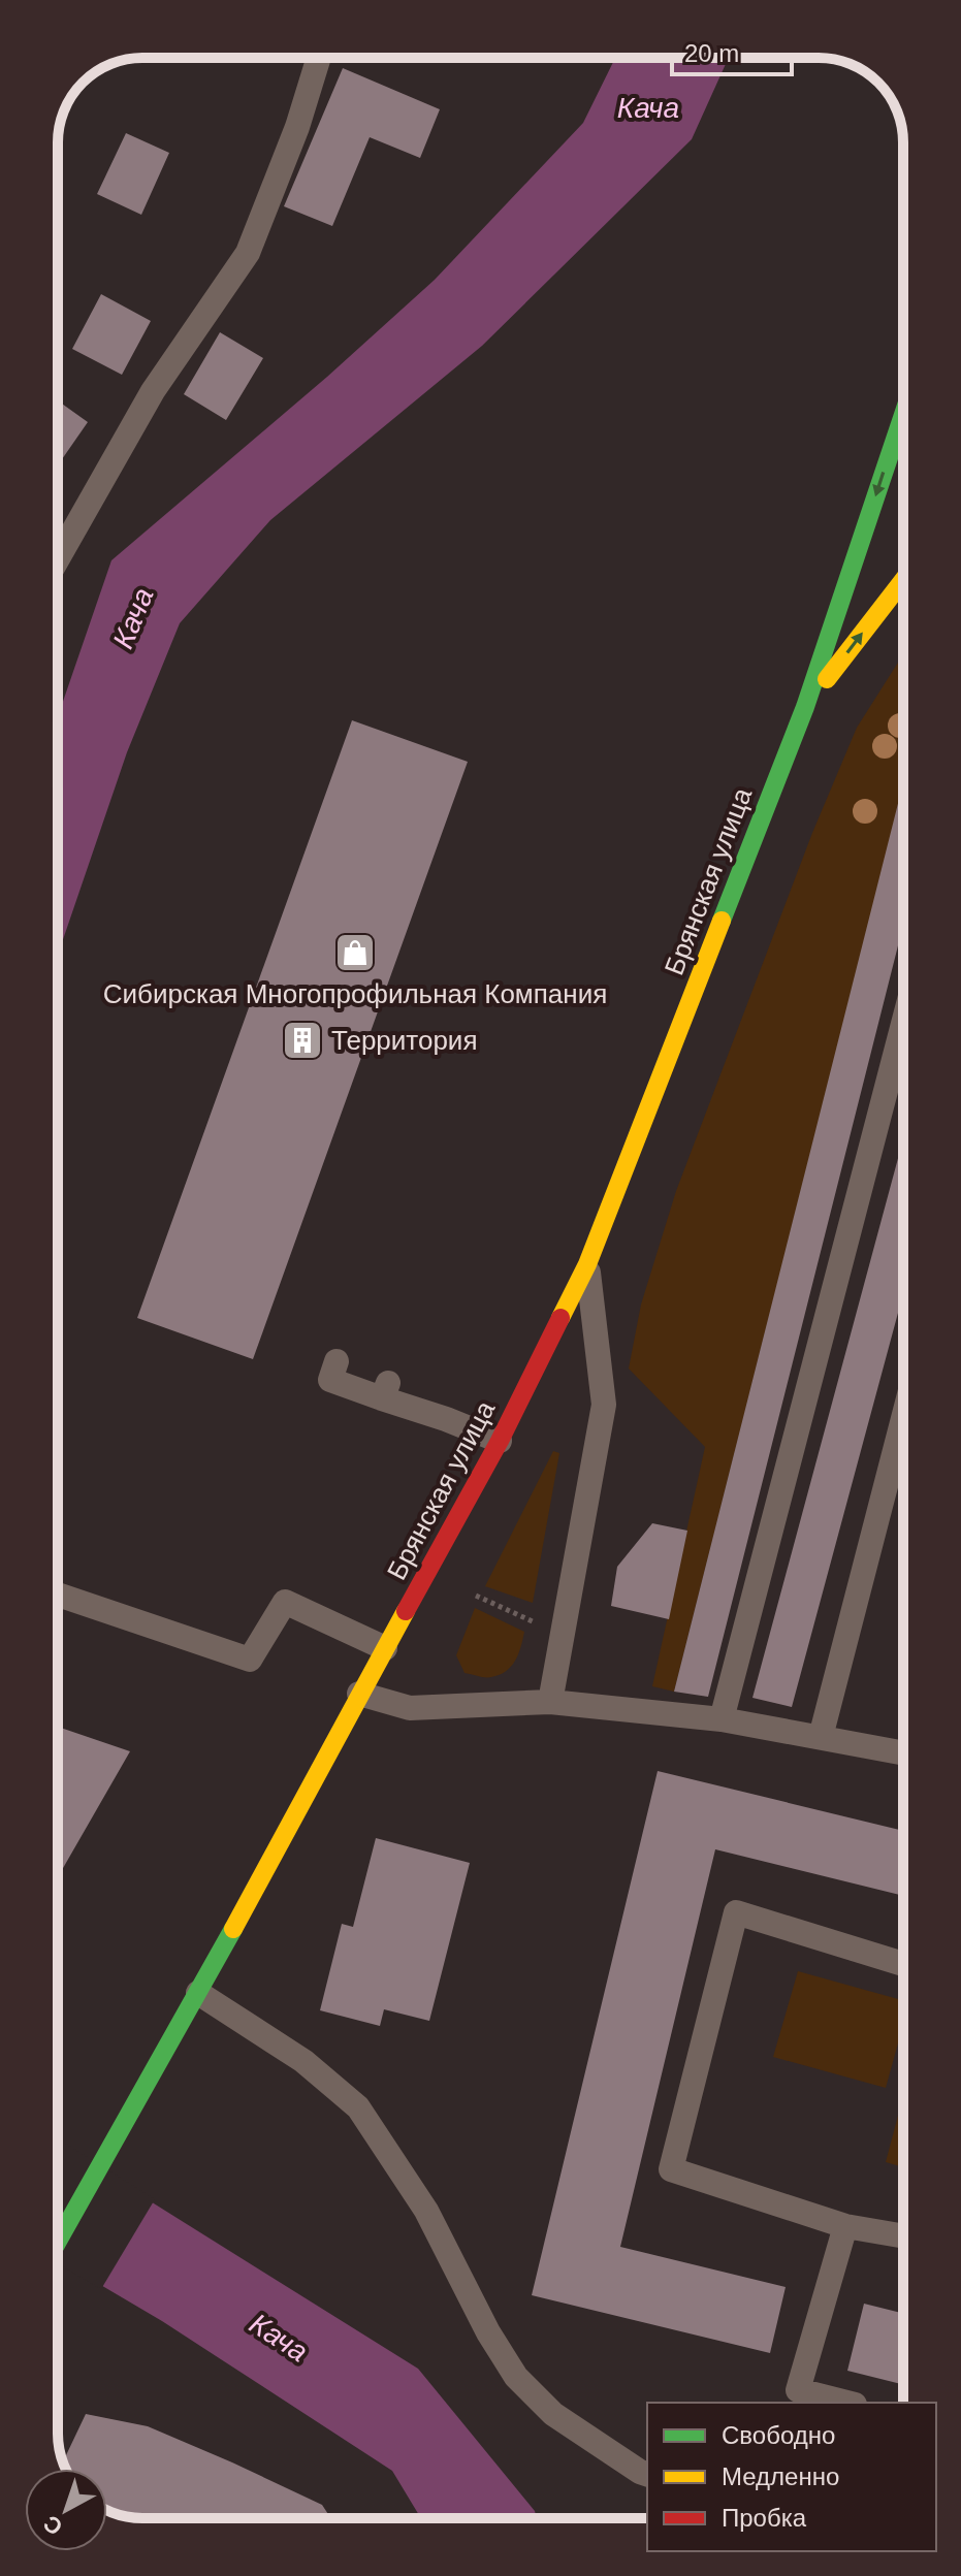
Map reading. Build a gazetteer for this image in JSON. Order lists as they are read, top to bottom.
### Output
{
  "streets": {
    "highway": ["Брянская улица"]
  },
  "water": ["Кача"],
  "places": {
    "shop": ["Сибирская Многопрофильная Компания"],
    "building": ["Территория"]
  },
  "legend": ["Свободно", "Медленно", "Пробка"],
  "scale_bar": "20 m",
  "north": "bottom left"
}
